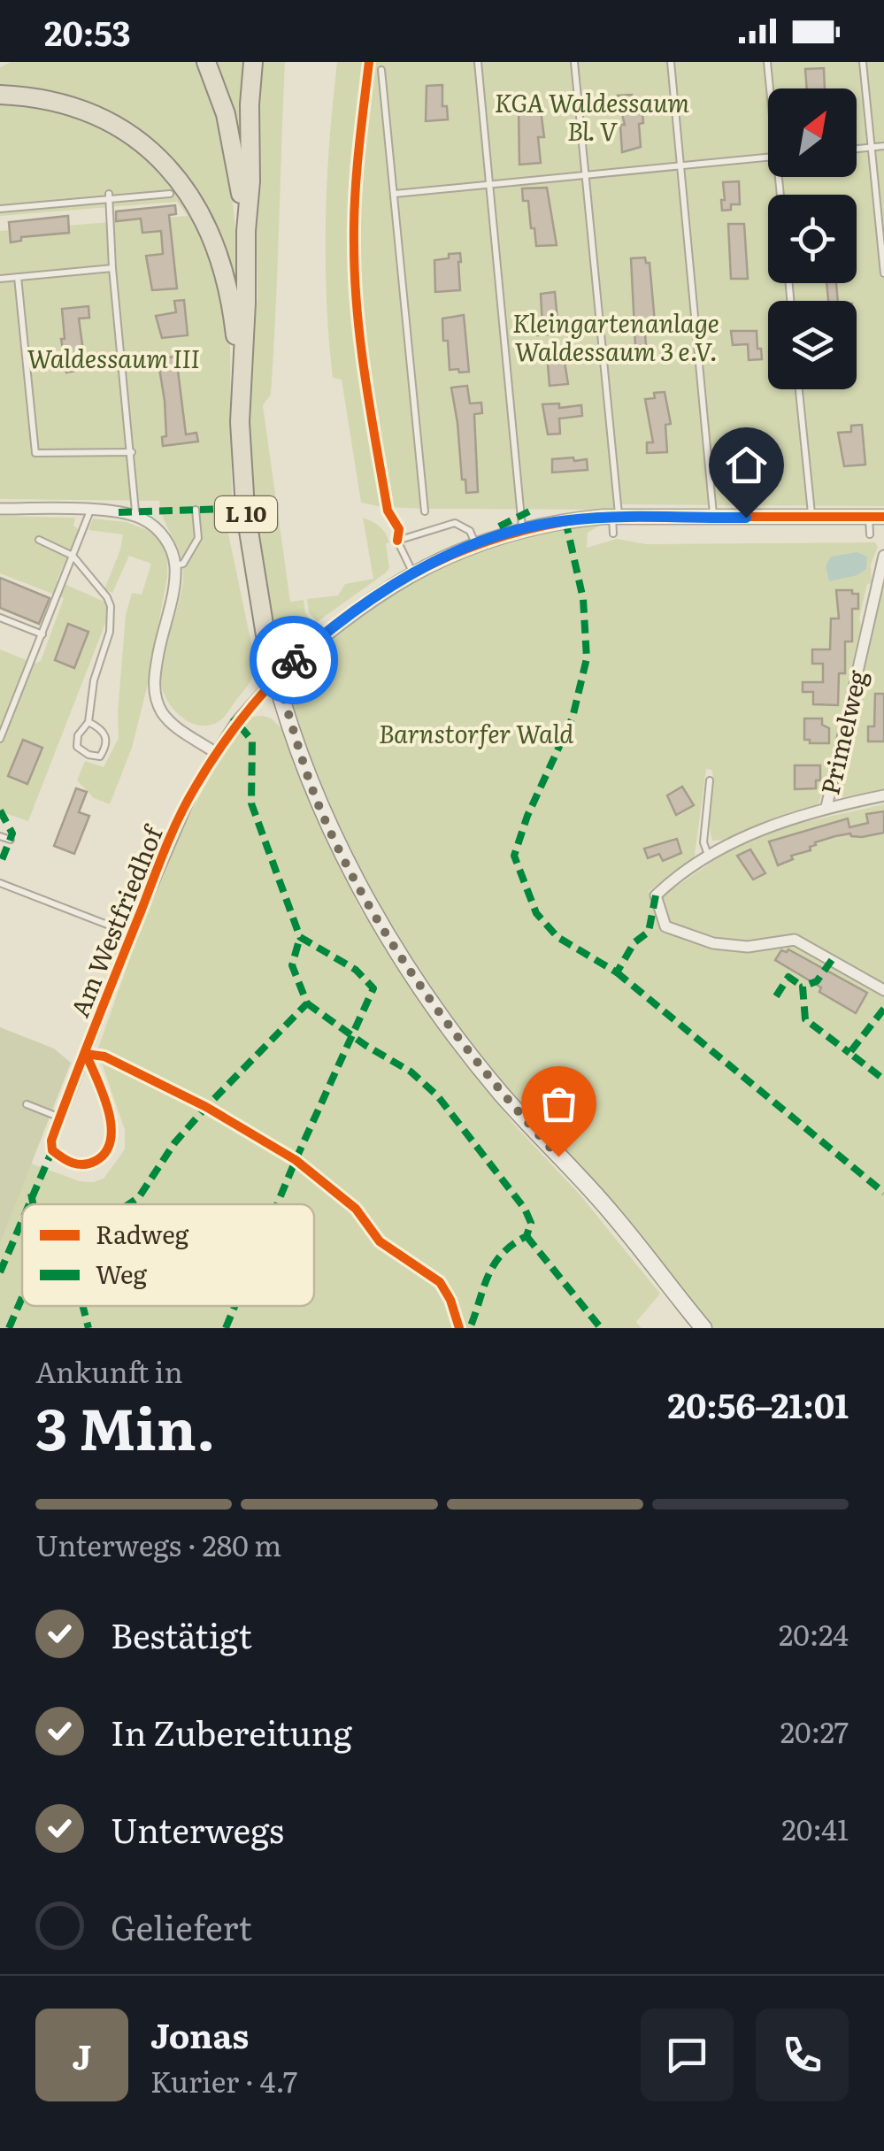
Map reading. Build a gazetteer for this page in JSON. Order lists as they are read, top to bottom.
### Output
{
  "streets": {
    "highway": ["L 10"],
    "street": ["Primelweg", "Am Westfriedhof"]
  },
  "crossings": [
    ["L 10", "Am Westfriedhof"]
  ],
  "parks": [
    "KGA Waldessaum Bl. V",
    "Kleingartenanlage Waldessaum 3 e.V.",
    "Waldessaum III",
    "Barnstorfer Wald"
  ],
  "legend": ["Radweg", "Weg"],
  "north": "top right",
  "page": {
    "status": "20:53",
    "heading": ["3 Min.", "Ankunft in", "20:56–21:01"],
    "panel": ["Jonas", "Kurier · 4.7"],
    "bar": "Unterwegs · 280 m",
    "list": [
      ["Bestätigt", "20:24"],
      ["In Zubereitung", "20:27"],
      ["Unterwegs", "20:41"],
      "Geliefert"
    ],
    "round": "J"
  }
}
